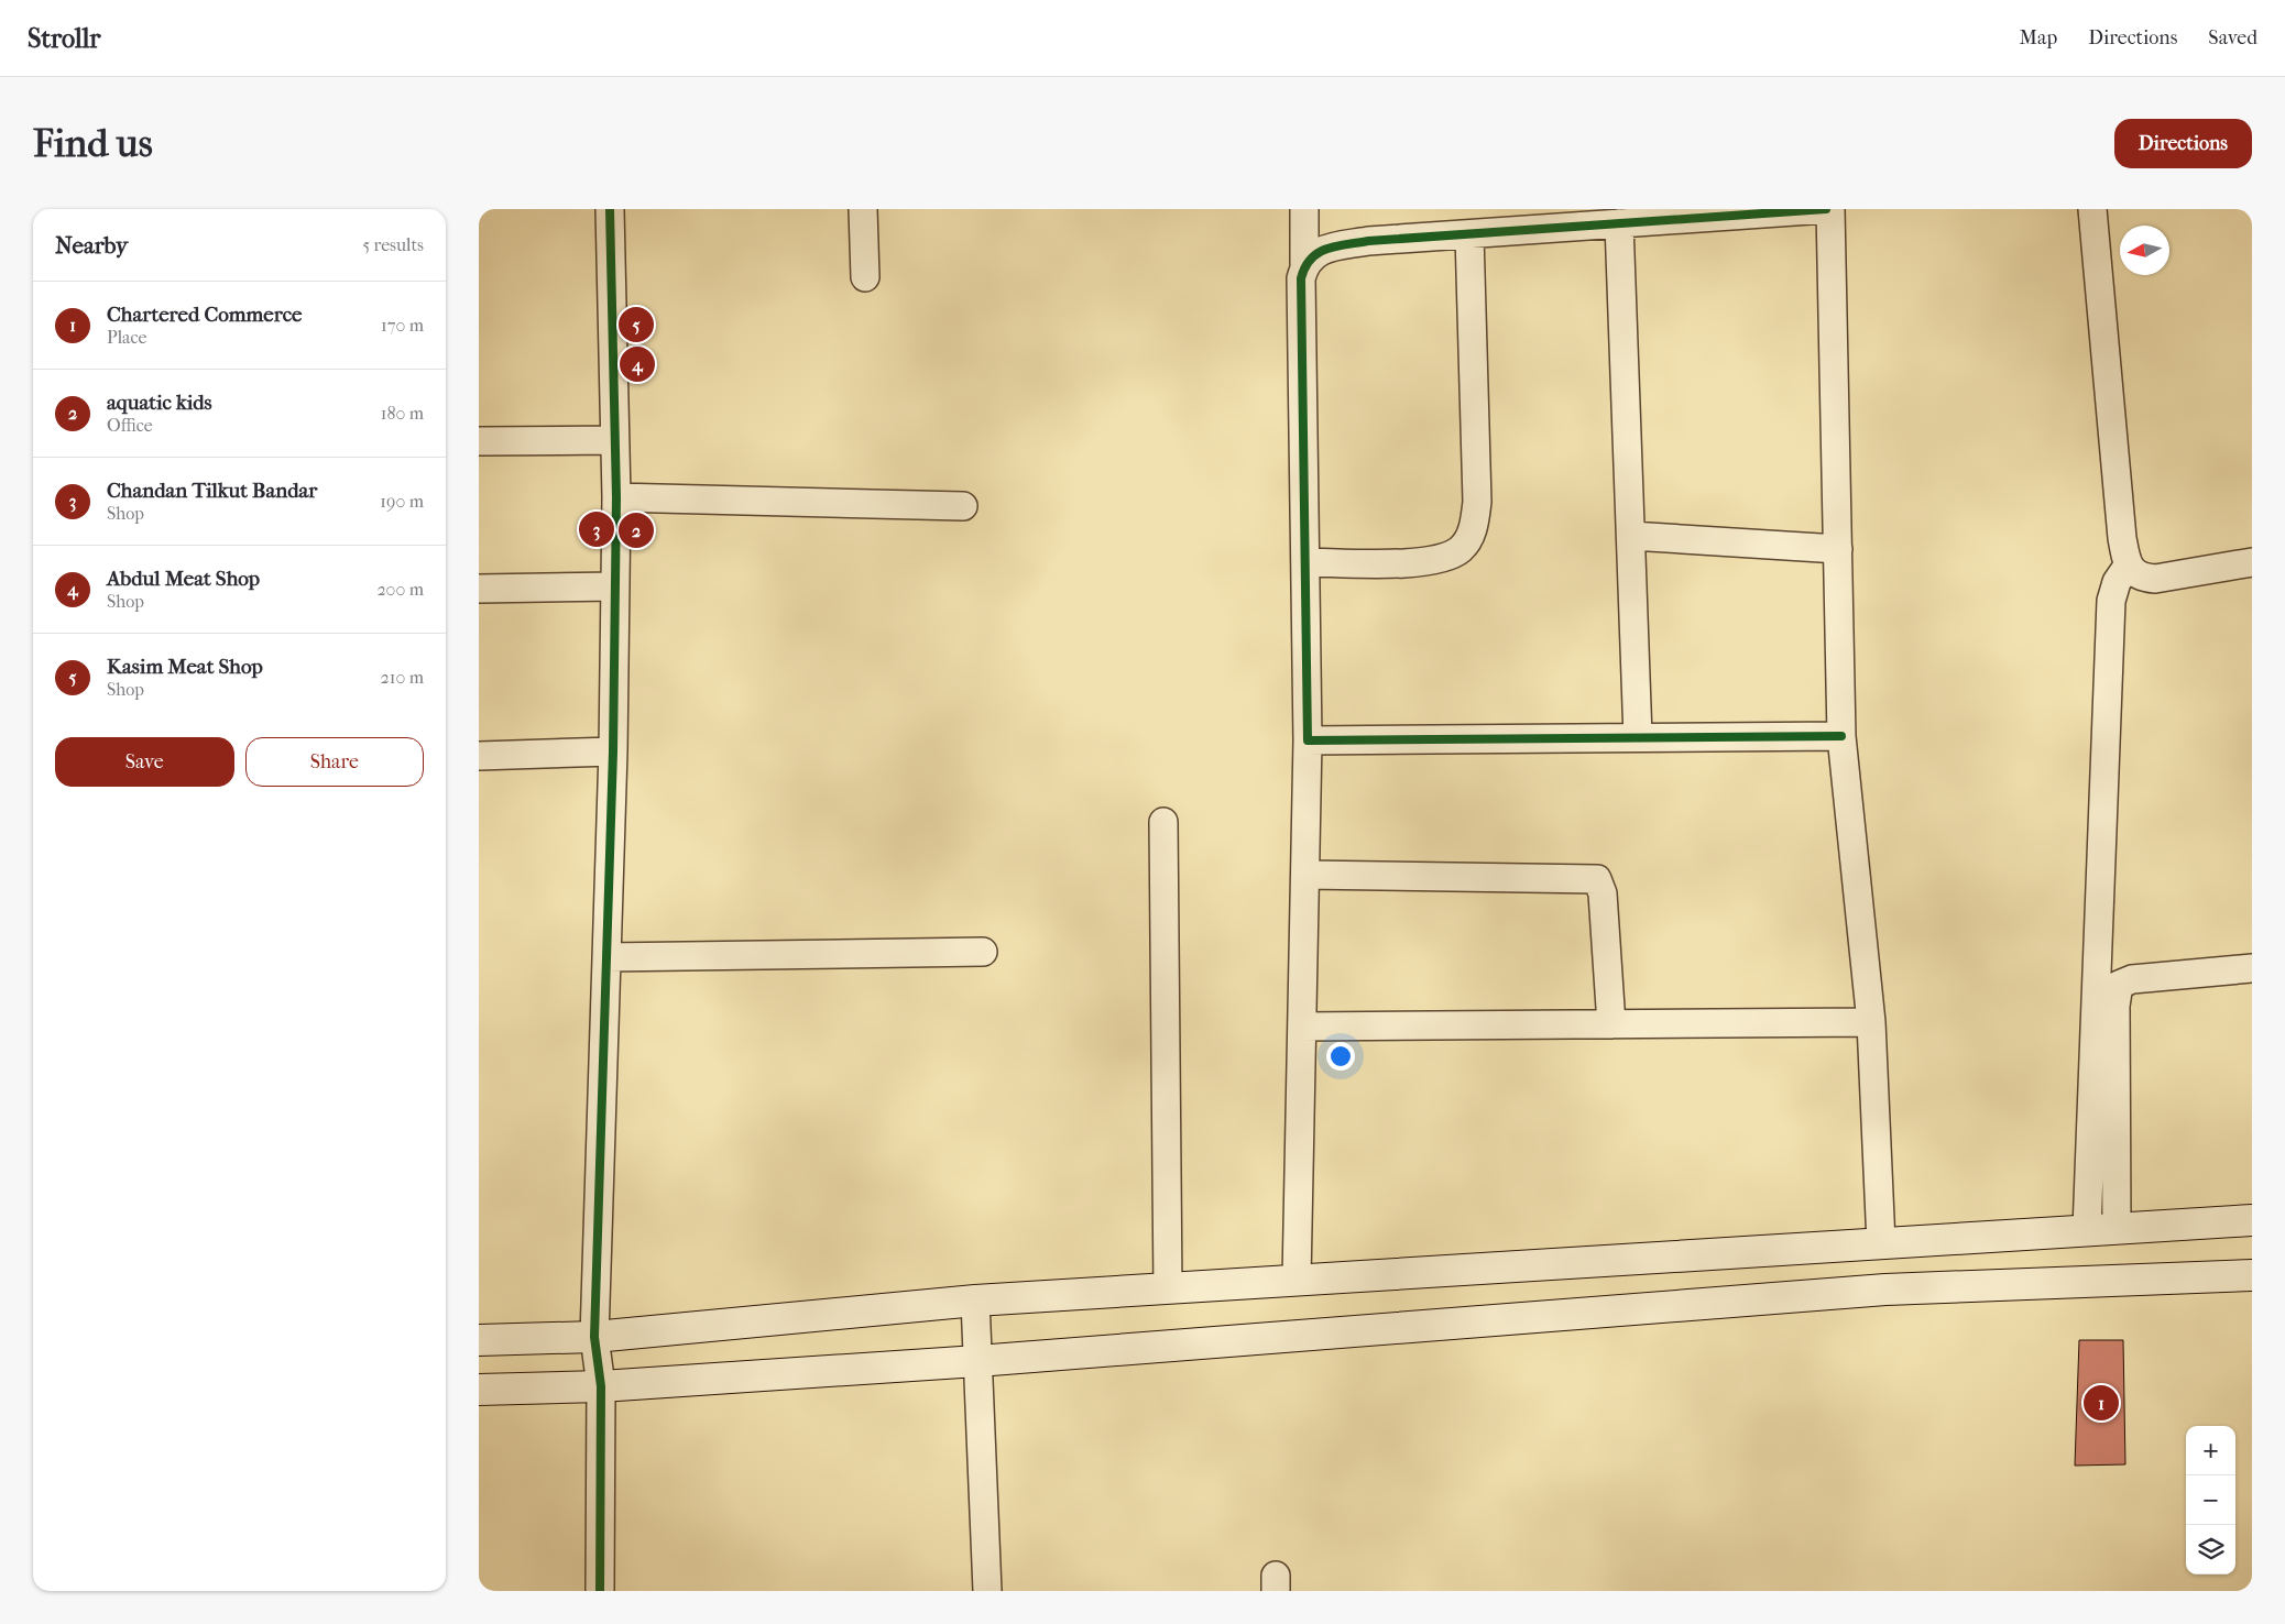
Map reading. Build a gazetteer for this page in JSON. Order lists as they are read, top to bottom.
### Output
{
  "north": "left",
  "page": {
    "header": "Strollr",
    "nav": ["Map", "Directions", "Saved"],
    "buttons": [
      "Directions",
      ["Save", "Share"]
    ],
    "title": "Find us",
    "heading": ["Nearby", "5 results"],
    "list": [
      {
        "mark": "1",
        "name": "Chartered Commerce",
        "note": "Place",
        "value": "170 m"
      },
      {
        "mark": "2",
        "name": "aquatic kids",
        "note": "Office",
        "value": "180 m"
      },
      {
        "mark": "3",
        "name": "Chandan Tilkut Bandar",
        "note": "Shop",
        "value": "190 m"
      },
      {
        "mark": "4",
        "name": "Abdul Meat Shop",
        "note": "Shop",
        "value": "200 m"
      },
      {
        "mark": "5",
        "name": "Kasim Meat Shop",
        "note": "Shop",
        "value": "210 m"
      }
    ],
    "pins": [
      "5",
      "4",
      "3",
      "2",
      "1"
    ],
    "map_buttons": ["+", "−"]
  }
}
